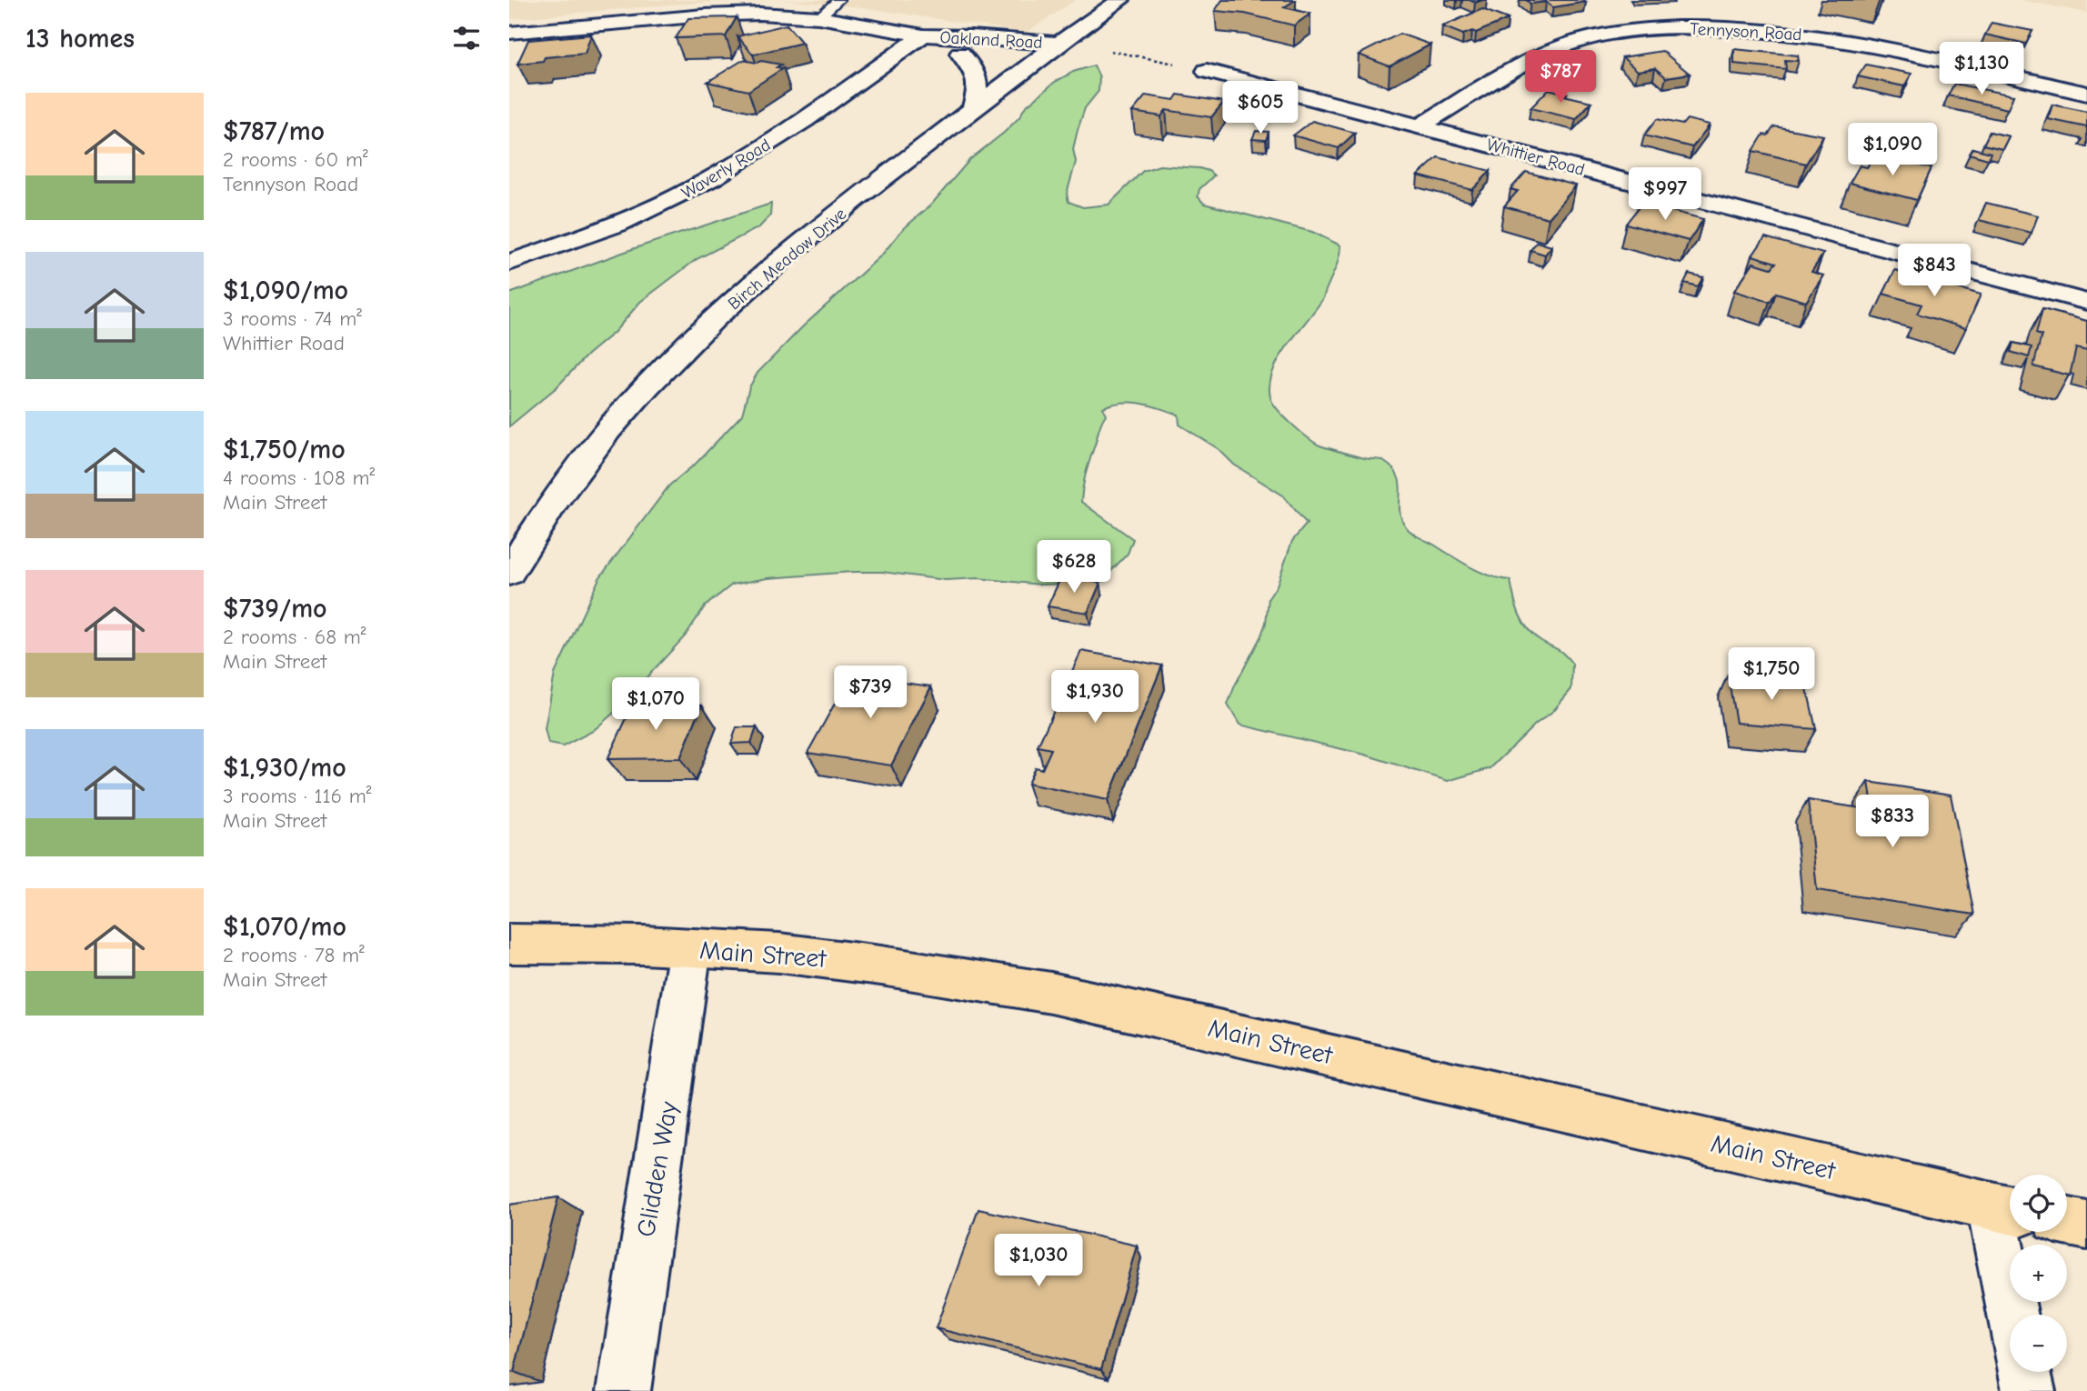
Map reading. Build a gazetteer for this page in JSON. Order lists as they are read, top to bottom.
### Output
{
  "streets": {
    "main road": ["Main Street"],
    "street": [
      "Tennyson Road",
      "Oakland Road",
      "Whittier Road",
      "Waverly Road",
      "Birch Meadow Drive",
      "Glidden Way"
    ]
  },
  "crossings": [
    ["Tennyson Road", "Whittier Road"],
    ["Oakland Road", "Waverly Road"],
    ["Oakland Road", "Birch Meadow Drive"],
    ["Main Street", "Glidden Way"]
  ],
  "page": {
    "heading": "13 homes",
    "price": [
      "$1,130",
      "$787",
      "$605",
      "$1,090",
      "$997",
      "$843",
      "$628",
      "$1,750",
      "$739",
      "$1,930",
      "$1,070",
      "$833",
      "$1,030"
    ],
    "list": [
      {
        "name": "$787/mo",
        "note": "2 rooms · 60 m² · Tennyson Road"
      },
      {
        "name": "$1,090/mo",
        "note": "3 rooms · 74 m² · Whittier Road"
      },
      {
        "name": "$1,750/mo",
        "note": "4 rooms · 108 m² · Main Street"
      },
      {
        "name": "$739/mo",
        "note": "2 rooms · 68 m² · Main Street"
      },
      {
        "name": "$1,930/mo",
        "note": "3 rooms · 116 m² · Main Street"
      },
      {
        "name": "$1,070/mo",
        "note": "2 rooms · 78 m² · Main Street"
      }
    ],
    "map_buttons": ["+", "−"]
  }
}
